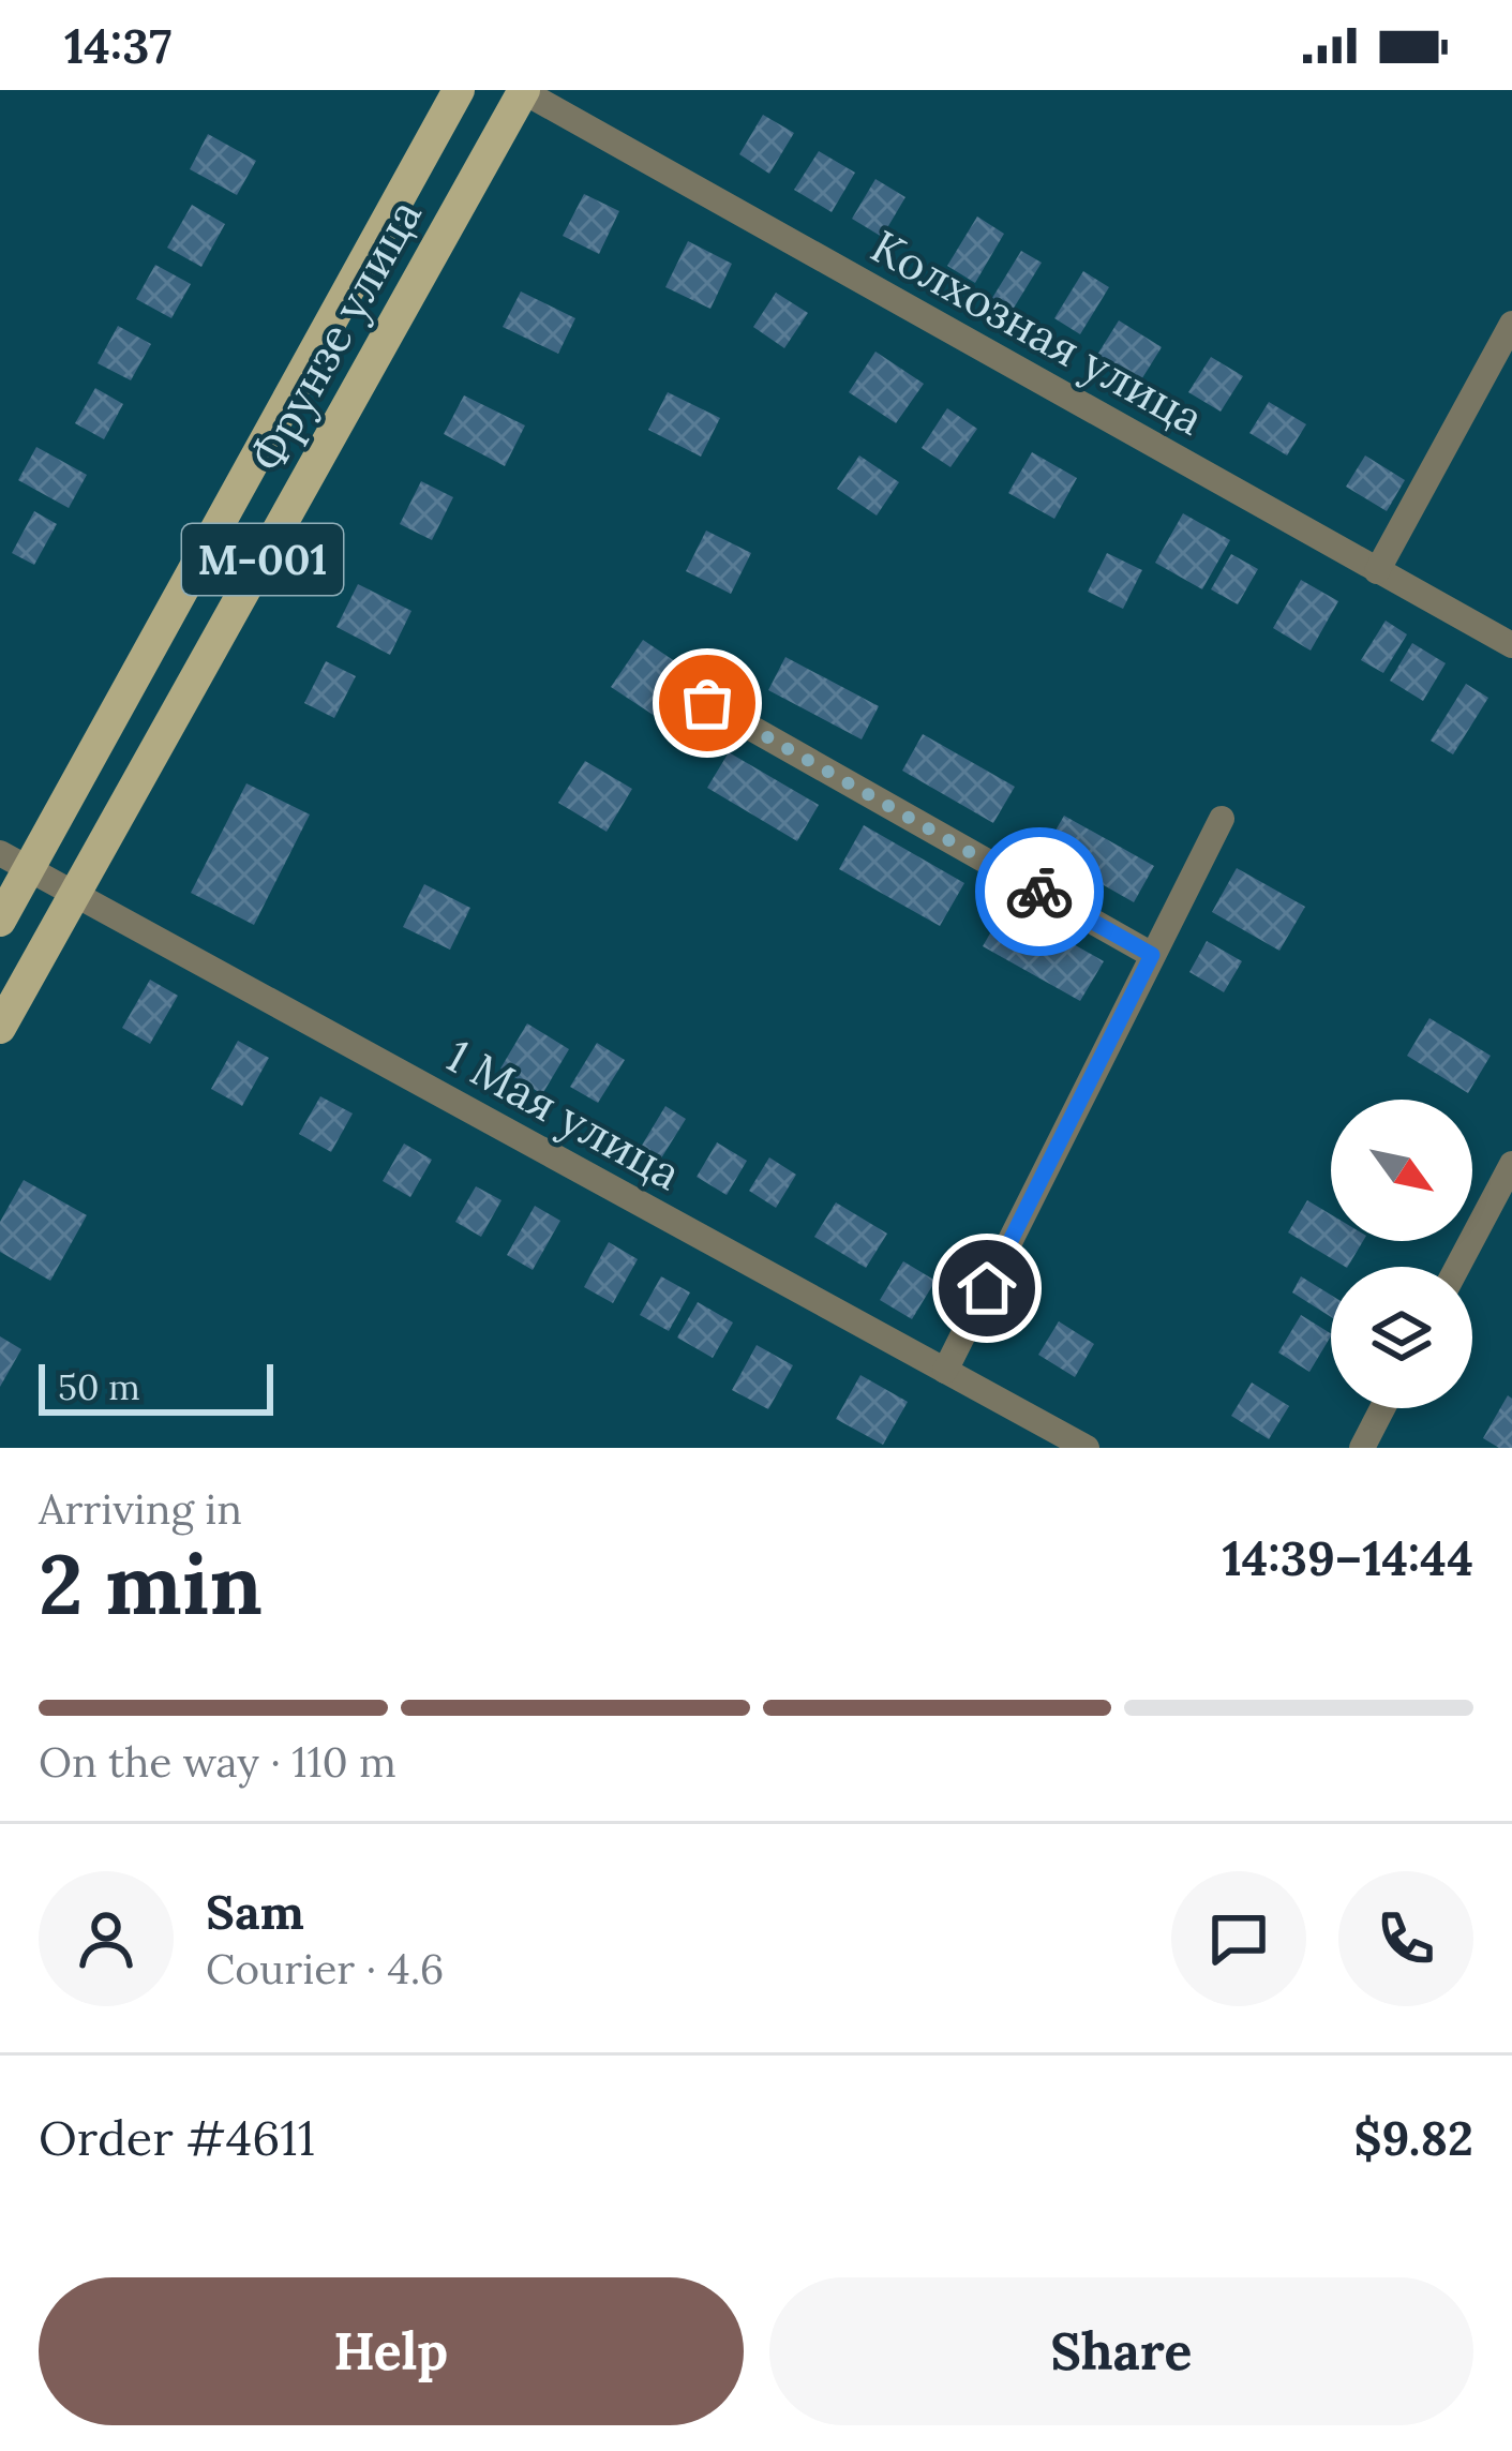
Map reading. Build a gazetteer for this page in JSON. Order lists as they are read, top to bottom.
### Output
{
  "streets": {
    "main road": ["Фрунзе улица", "M-001"],
    "street": ["Колхозная улица", "1 Мая улица"]
  },
  "crossings": [
    ["Колхозная улица", "Фрунзе улица"],
    ["Фрунзе улица", "1 Мая улица"]
  ],
  "scale_bar": "50 m",
  "north": "bottom right",
  "page": {
    "status": "14:37",
    "scale": "50 m",
    "heading": ["2 min", "Arriving in", "14:39–14:44"],
    "panel": [
      "Sam",
      "Courier · 4.6",
      "Order #4611",
      "$9.82"
    ],
    "bar": "On the way · 110 m",
    "buttons": ["Help", "Share"]
  }
}
